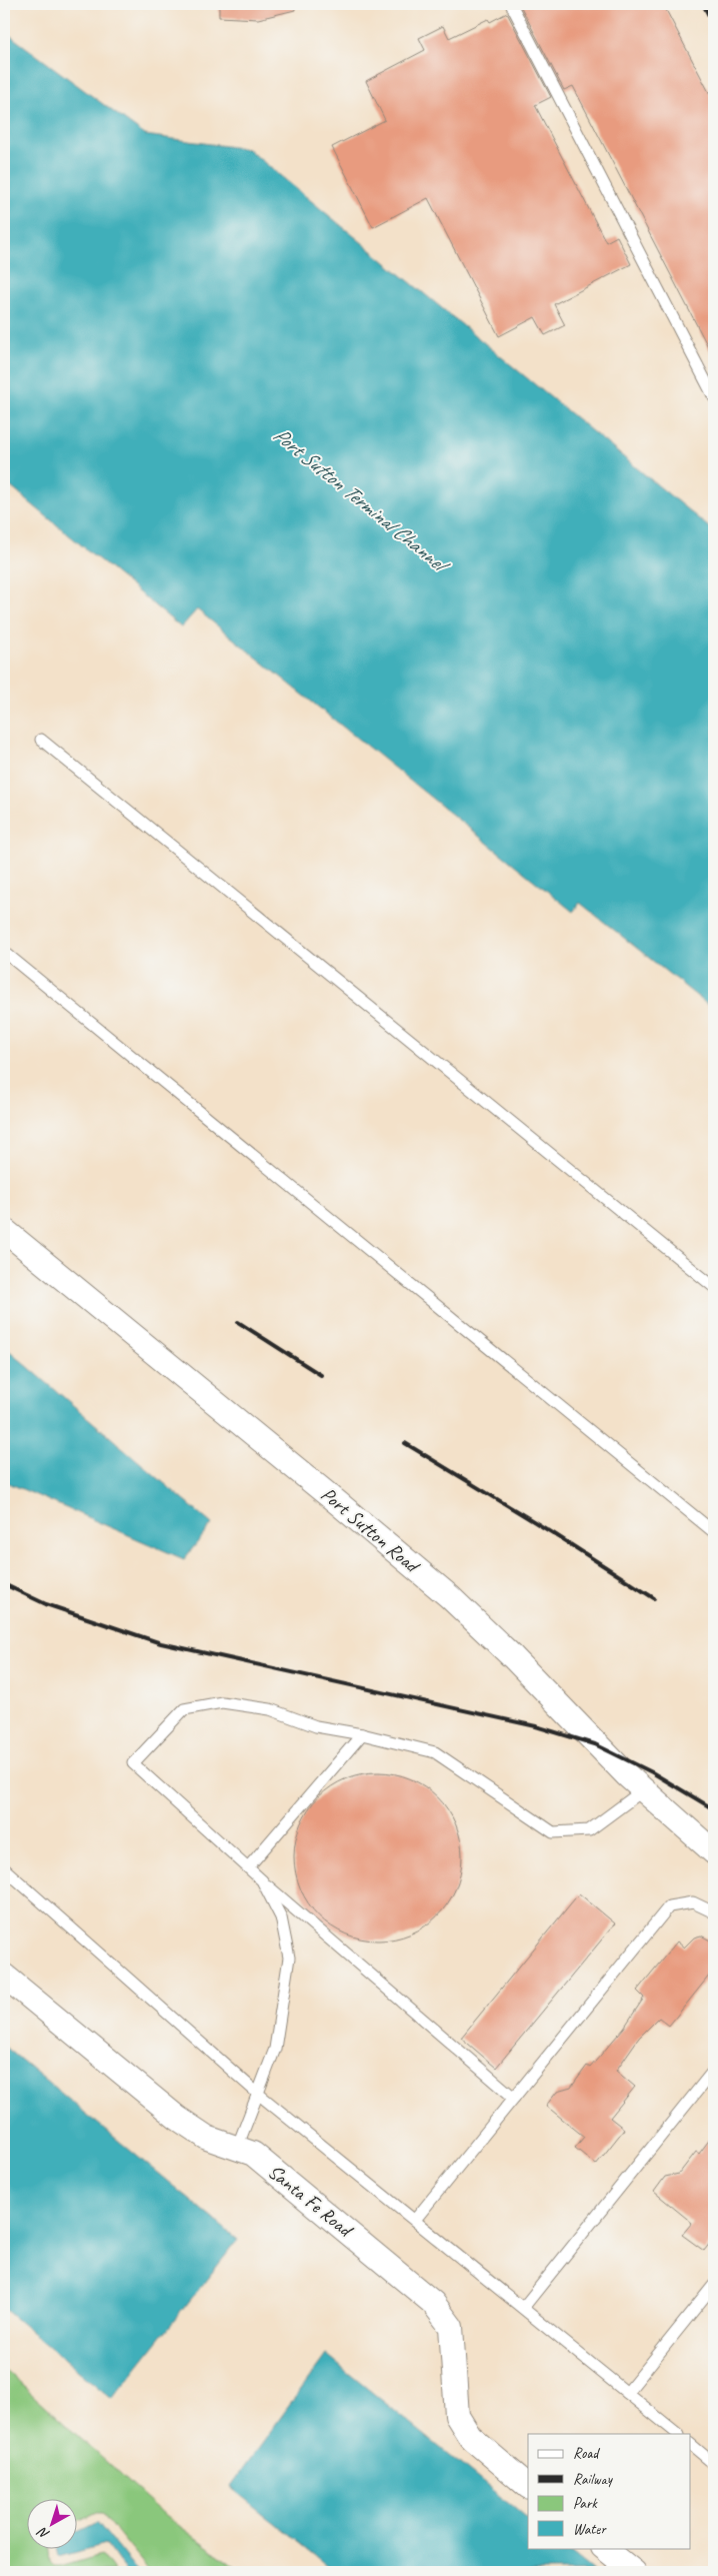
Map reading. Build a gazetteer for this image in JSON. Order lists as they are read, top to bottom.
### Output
{
  "streets": {
    "street": ["Port Sutton Road", "Santa Fe Road"]
  },
  "water": ["Port Sutton Terminal Channel"],
  "legend": [
    "Road",
    "Railway",
    "Park",
    "Water"
  ],
  "north": "bottom left"
}
